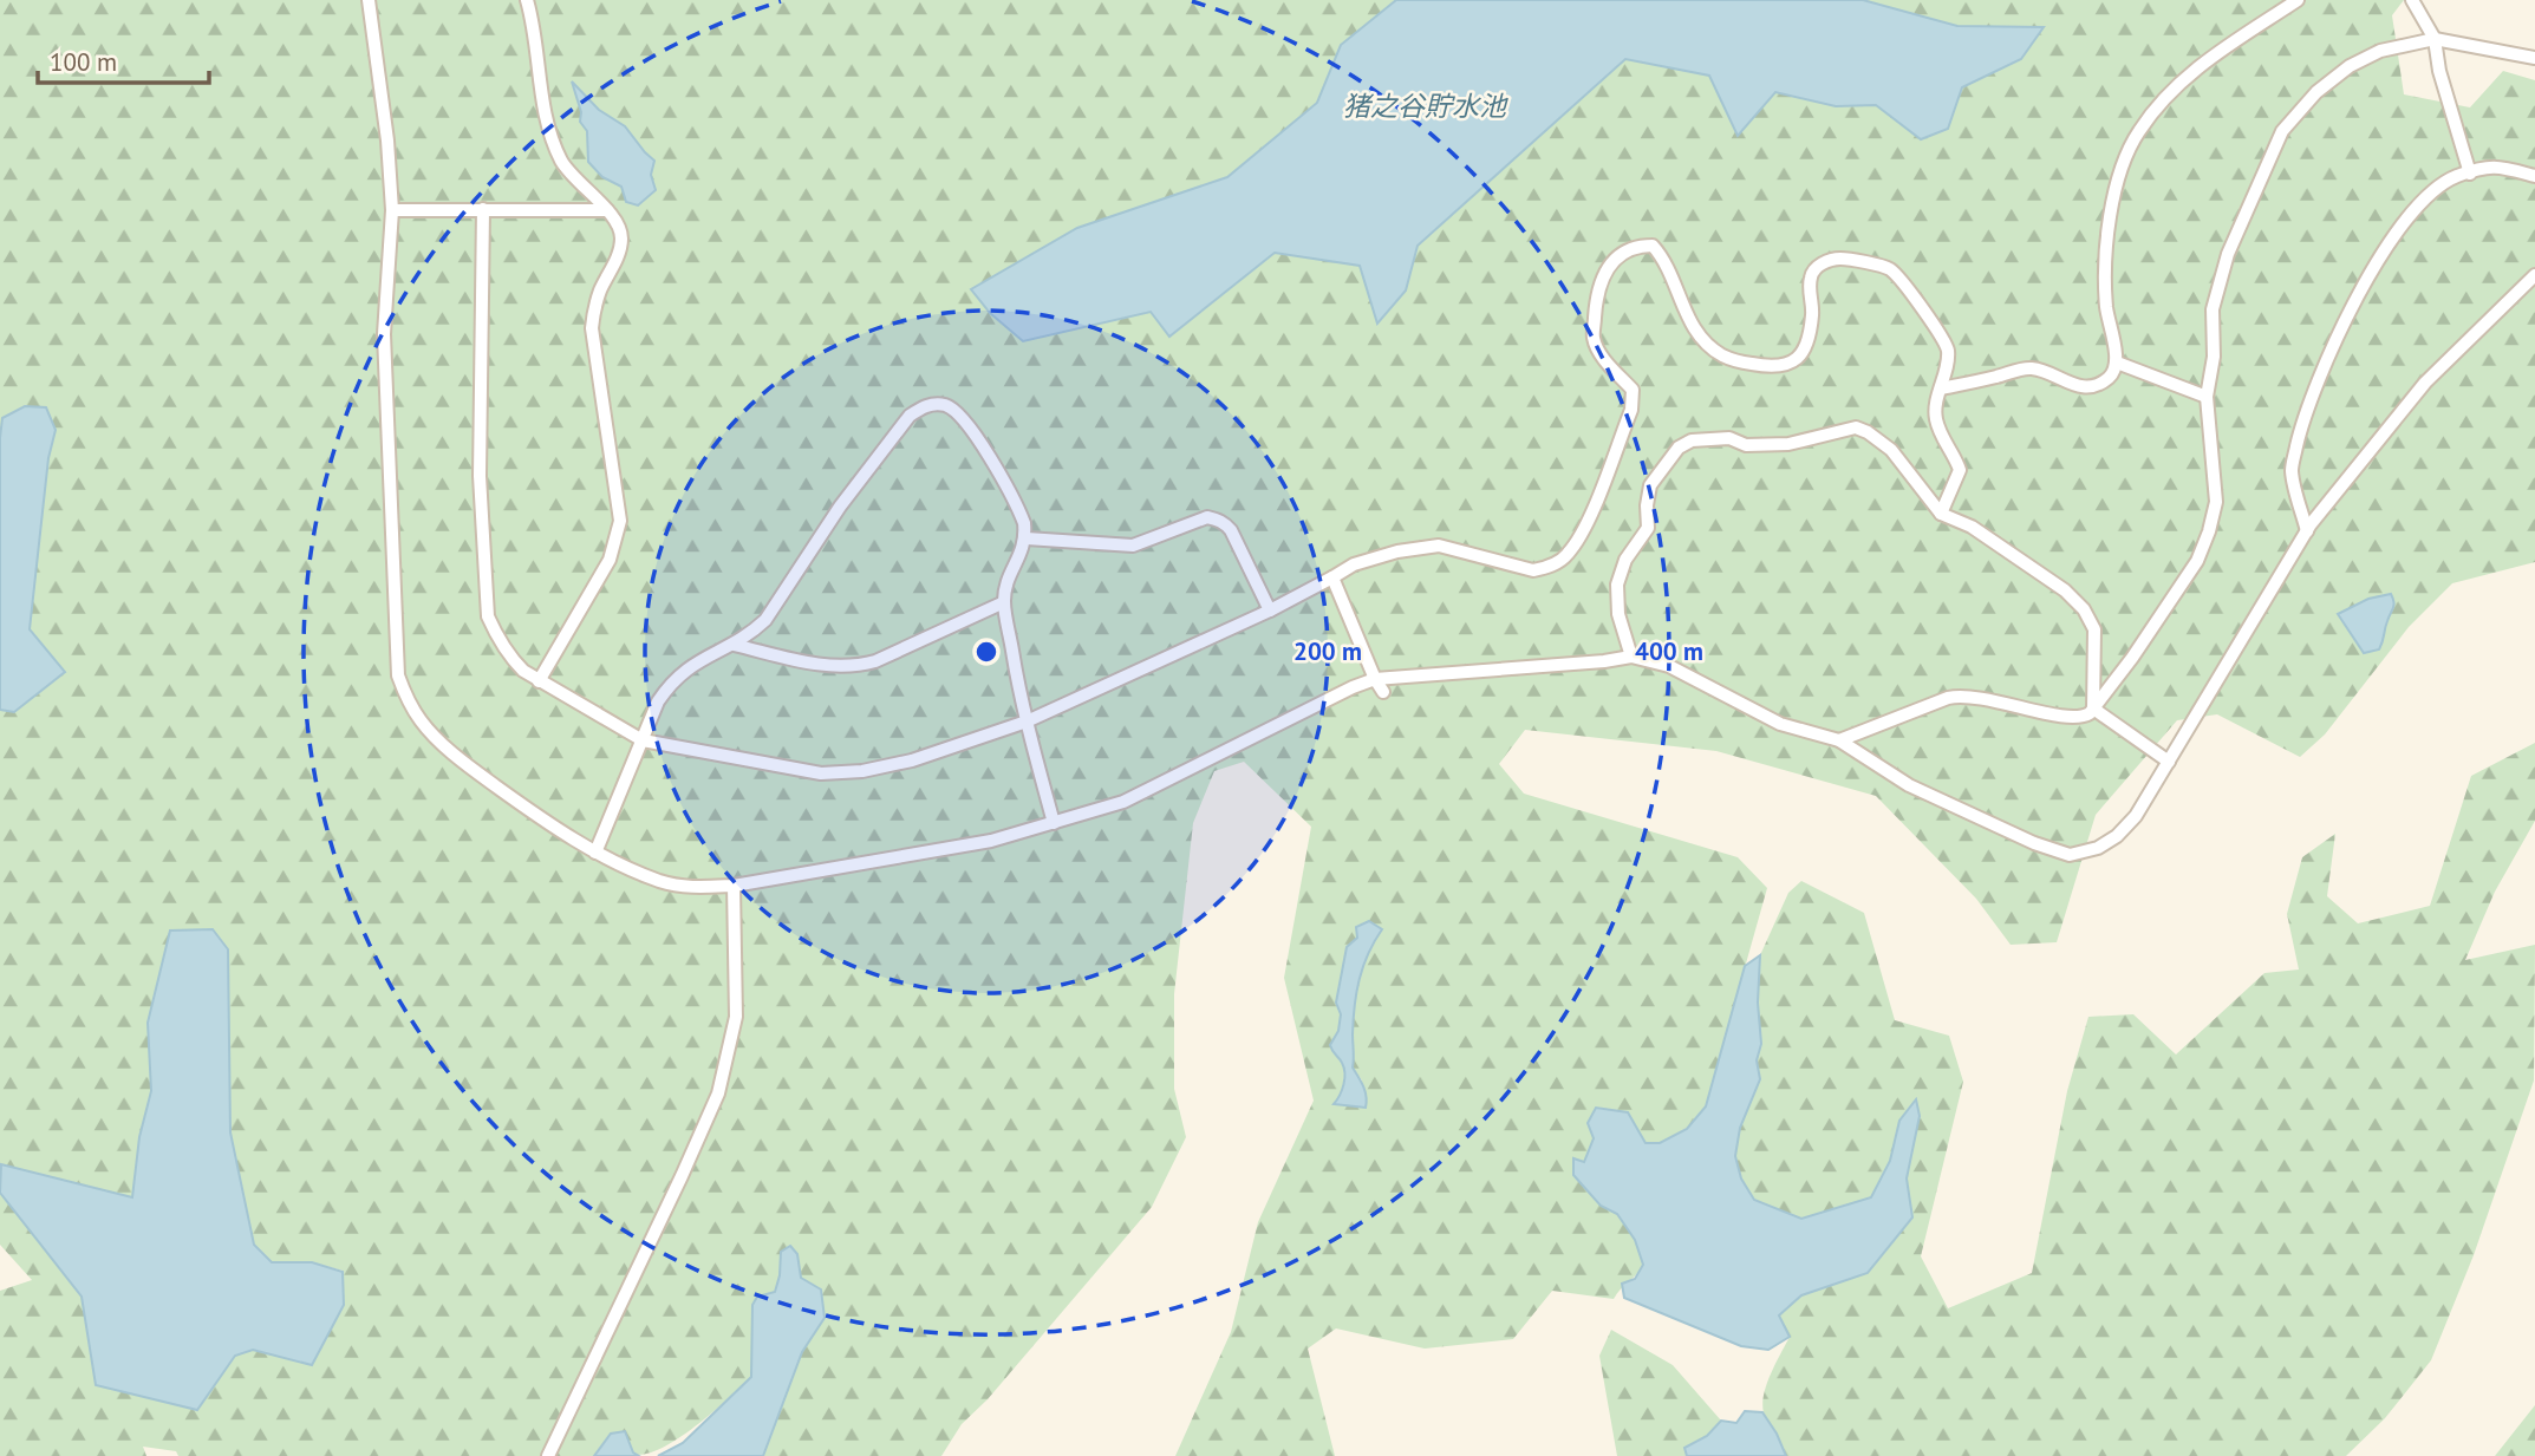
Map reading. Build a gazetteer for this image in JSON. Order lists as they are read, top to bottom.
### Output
{
  "water": ["猪之谷貯水池"],
  "scale_bar": "100 m",
  "rings": ["200 m", "400 m"]
}
